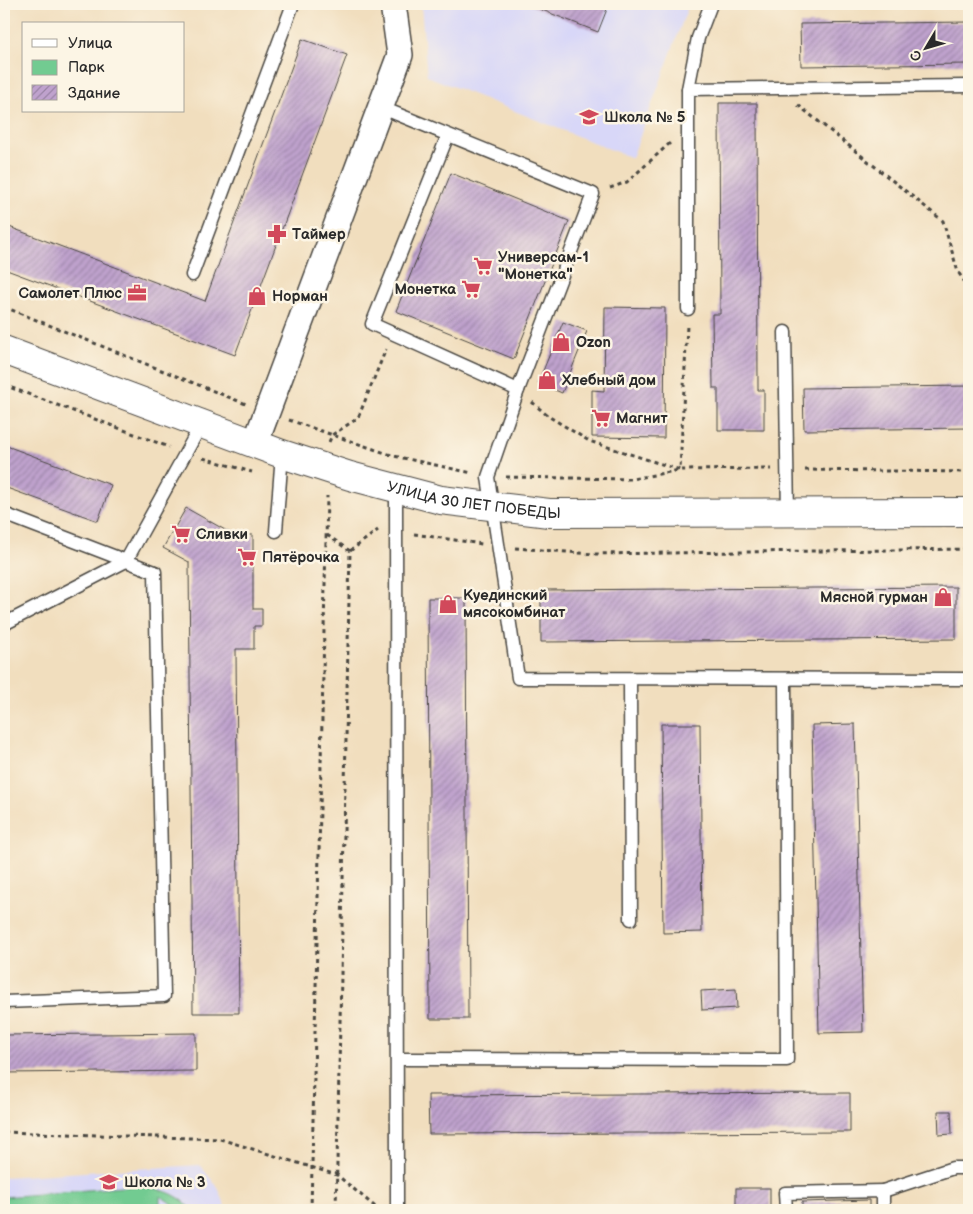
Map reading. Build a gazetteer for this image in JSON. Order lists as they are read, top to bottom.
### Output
{
  "streets": {
    "main road": ["УЛИЦА 30 ЛЕТ ПОБЕДЫ"]
  },
  "places": {
    "school or university": ["Школа № 5", "Школа № 3"],
    "pharmacy": ["Таймер"],
    "supermarket": [
      "Универсам-1 \"Монетка\"",
      "Монетка",
      "Магнит",
      "Сливки",
      "Пятёрочка"
    ],
    "office": ["Самолет Плюс"],
    "shop": [
      "Норман",
      "Ozon",
      "Хлебный дом",
      "Мясной гурман",
      "Куединский мясокомбинат"
    ]
  },
  "legend": ["Улица", "Парк", "Здание"],
  "north": "bottom left"
}
